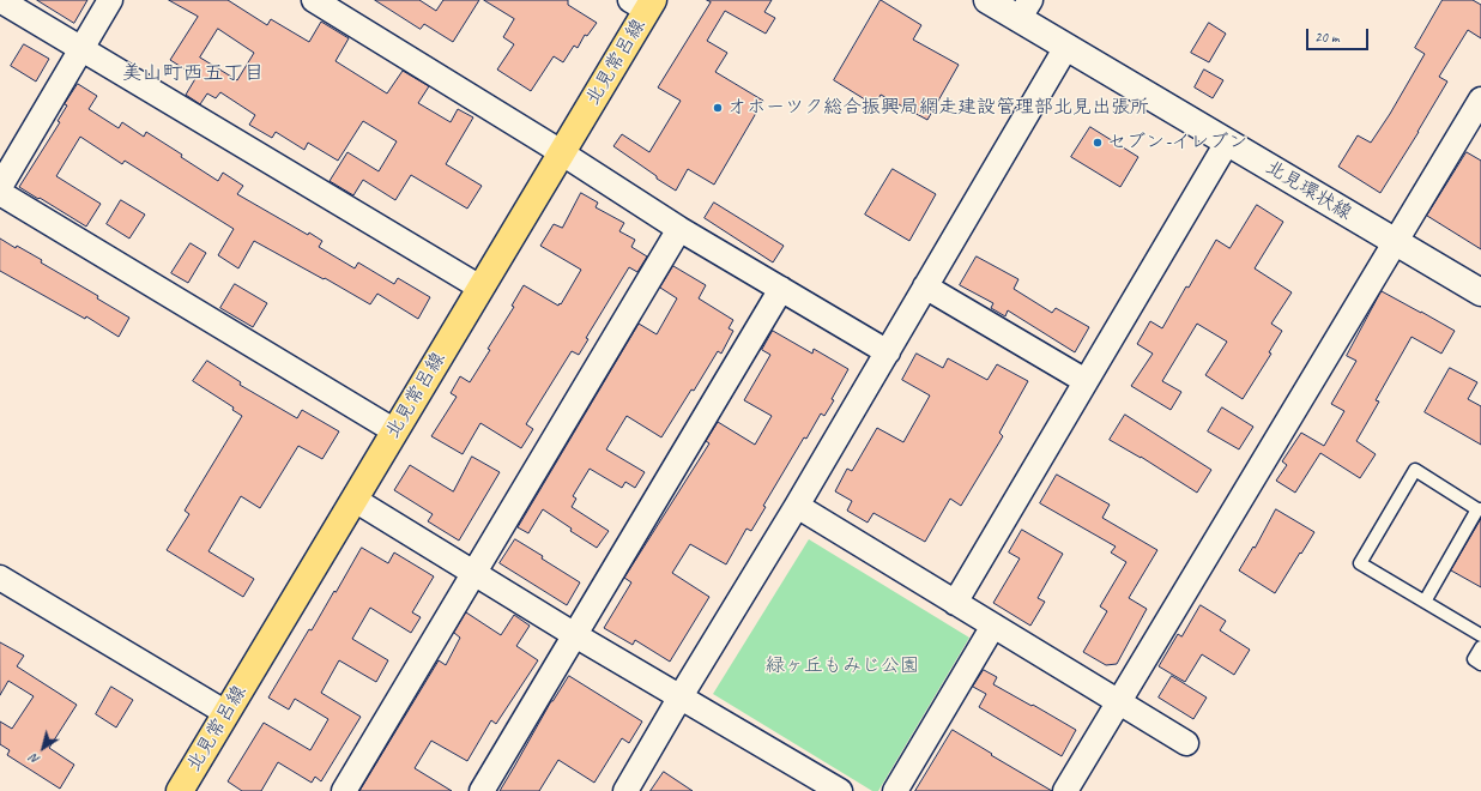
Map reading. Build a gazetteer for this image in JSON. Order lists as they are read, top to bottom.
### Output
{
  "streets": {
    "main road": ["北見常呂線", "北見環状線"]
  },
  "districts": ["美山町西五丁目"],
  "parks": ["緑ヶ丘もみじ公園"],
  "places": ["オホーツク総合振興局網走建設管理部北見出張所", "セブン-イレブン"],
  "scale_bar": "20 m",
  "north": "bottom left"
}
